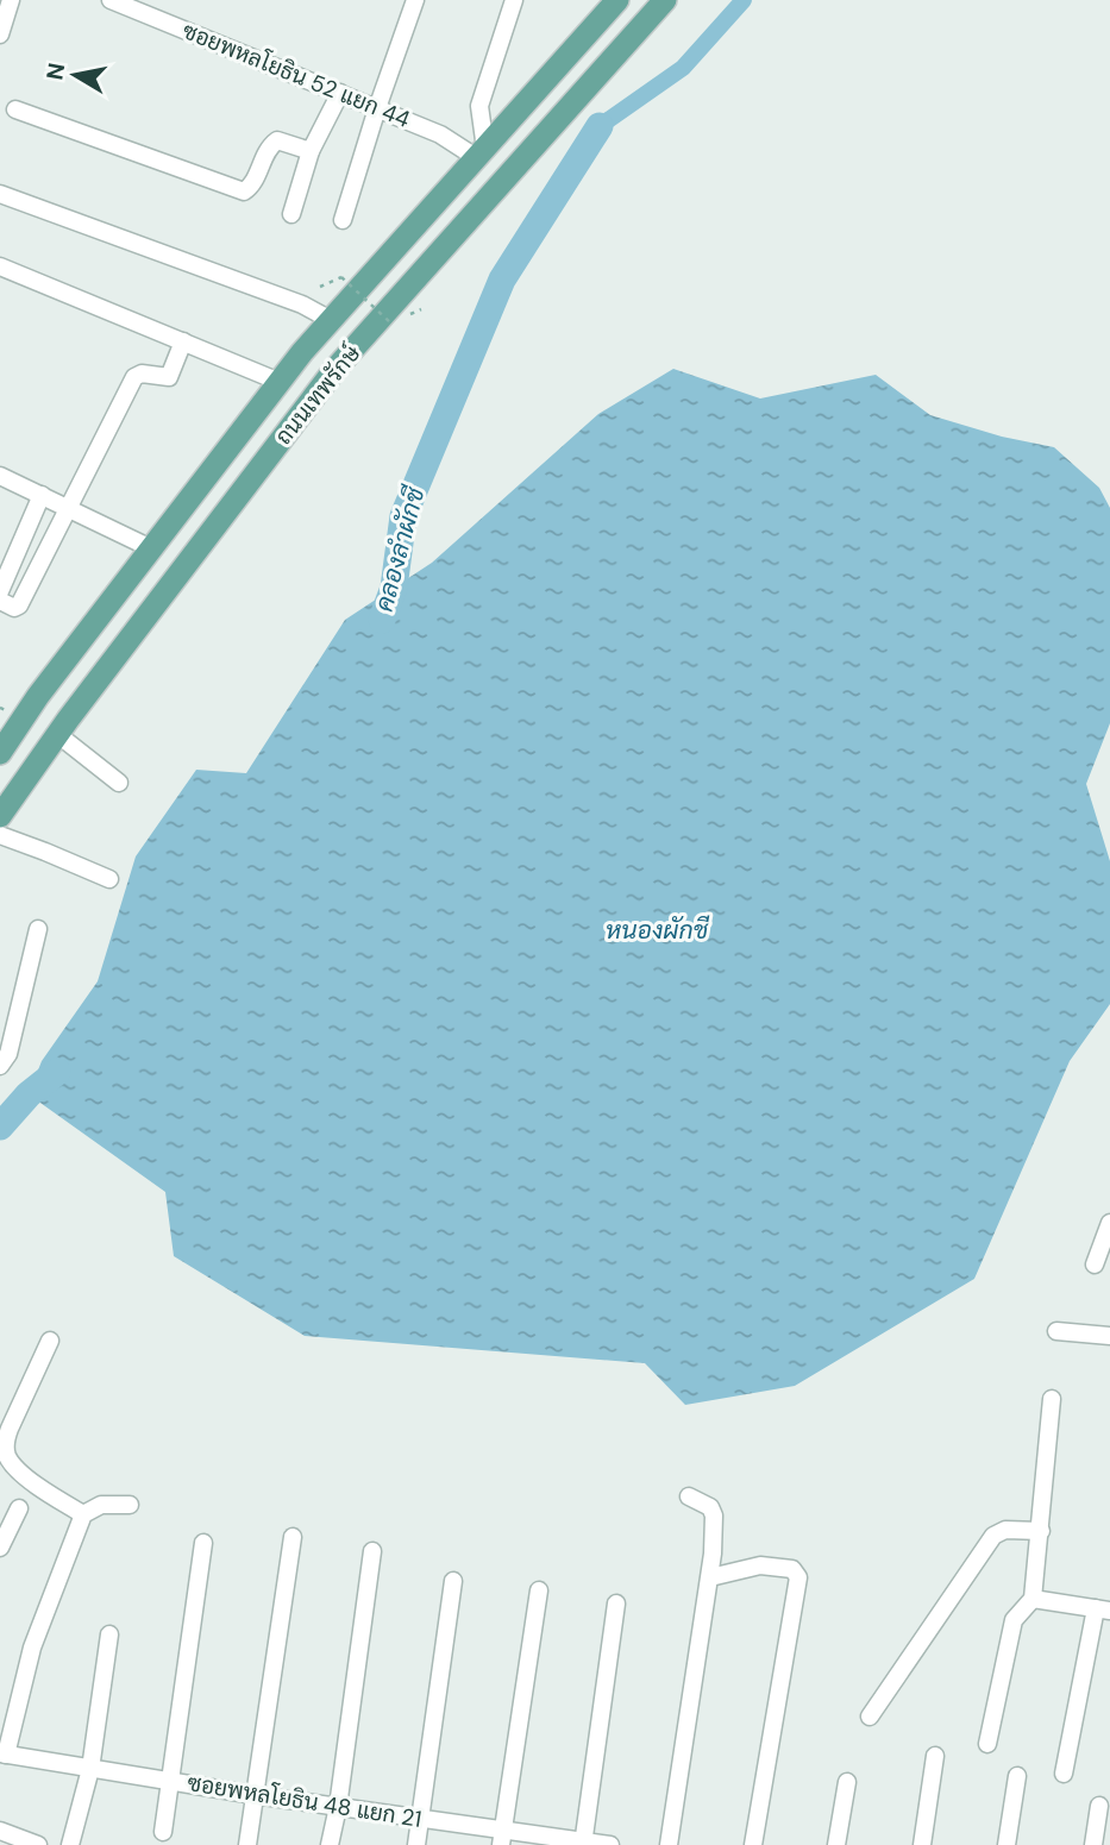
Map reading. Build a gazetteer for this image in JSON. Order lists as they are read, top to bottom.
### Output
{
  "streets": {
    "main road": ["ถนนเทพรักษ์"],
    "street": ["ซอยพหลโยธิน 52 แยก 44", "ซอยพหลโยธิน 48 แยก 21"]
  },
  "crossings": [
    ["ซอยพหลโยธิน 52 แยก 44", "ถนนเทพรักษ์"]
  ],
  "water": ["คลองลำผักชี", "หนองผักชี"],
  "north": "left"
}
